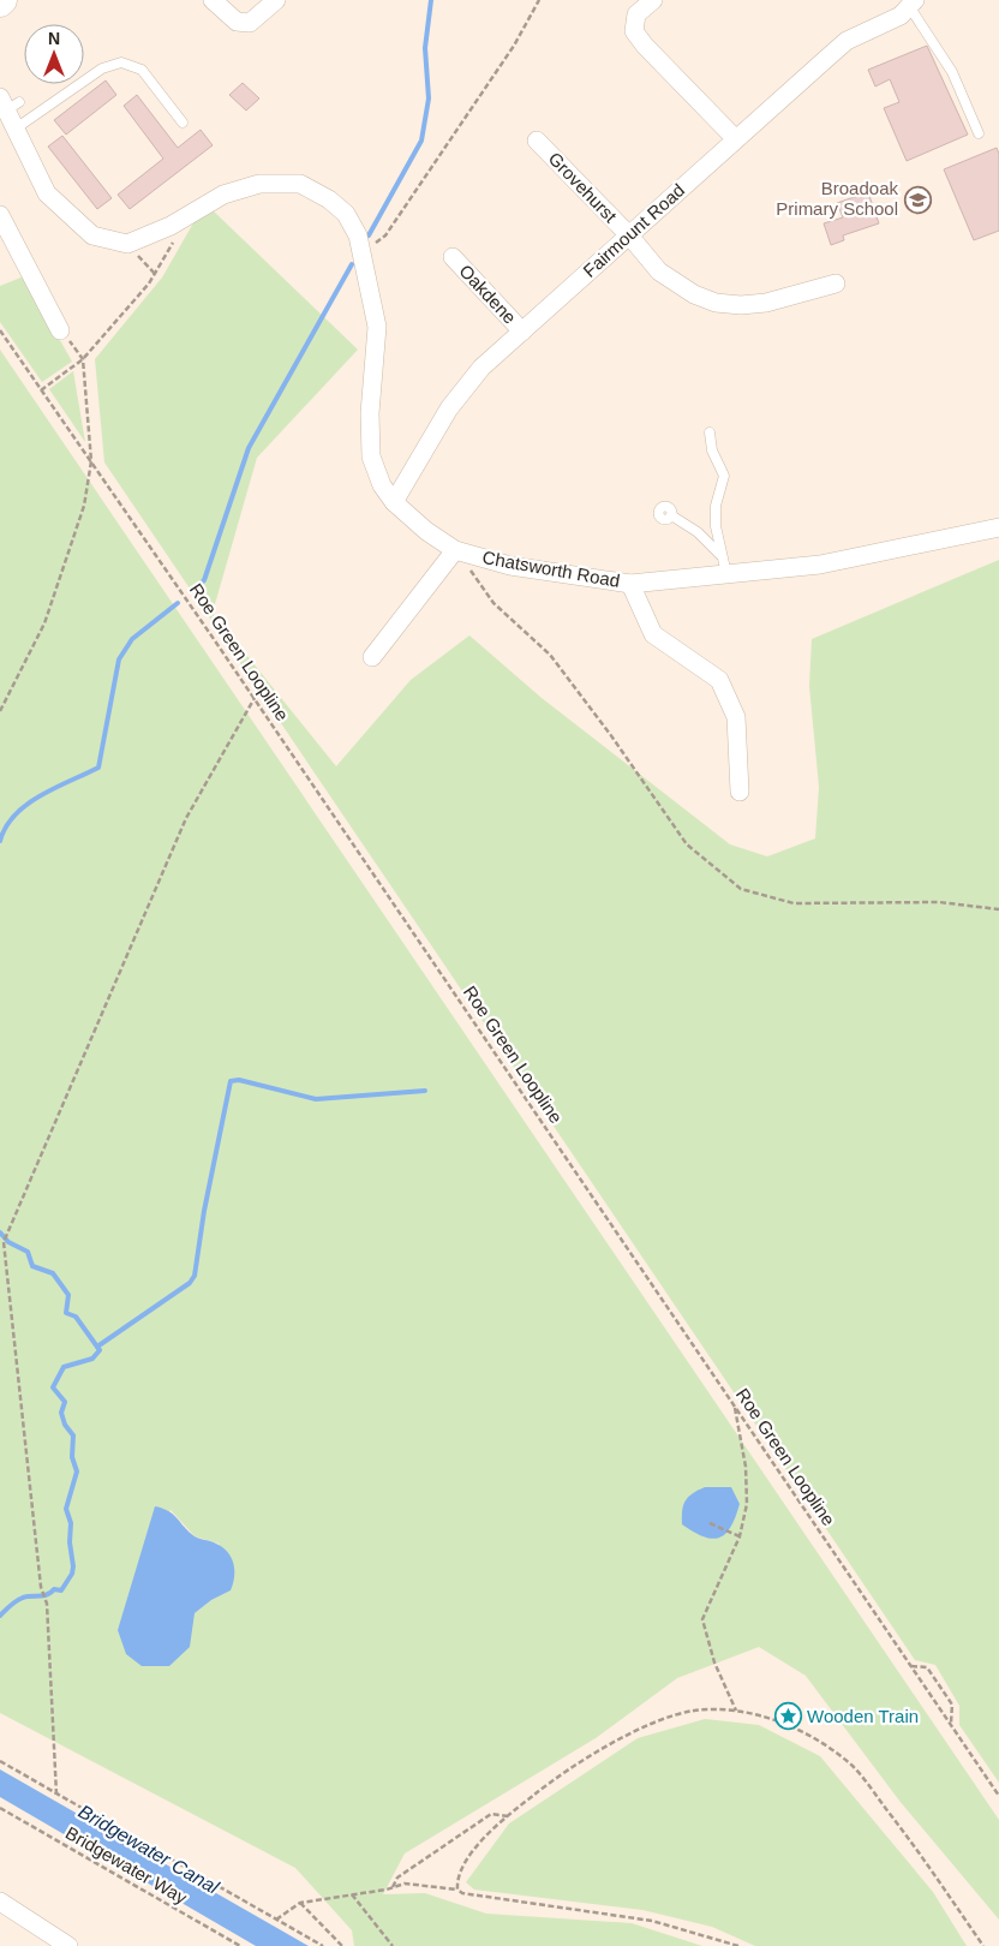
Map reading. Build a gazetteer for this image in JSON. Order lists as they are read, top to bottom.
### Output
{
  "streets": {
    "street": [
      "Grovehurst",
      "Fairmount Road",
      "Oakdene",
      "Chatsworth Road"
    ],
    "path": ["Roe Green Loopline", "Bridgewater Way"]
  },
  "crossings": [
    ["Grovehurst", "Fairmount Road"],
    ["Fairmount Road", "Oakdene"],
    ["Fairmount Road", "Chatsworth Road"]
  ],
  "water": ["Bridgewater Canal"],
  "places": {
    "school or university": ["Broadoak Primary School"],
    "place": ["Wooden Train"]
  },
  "north": "top"
}
